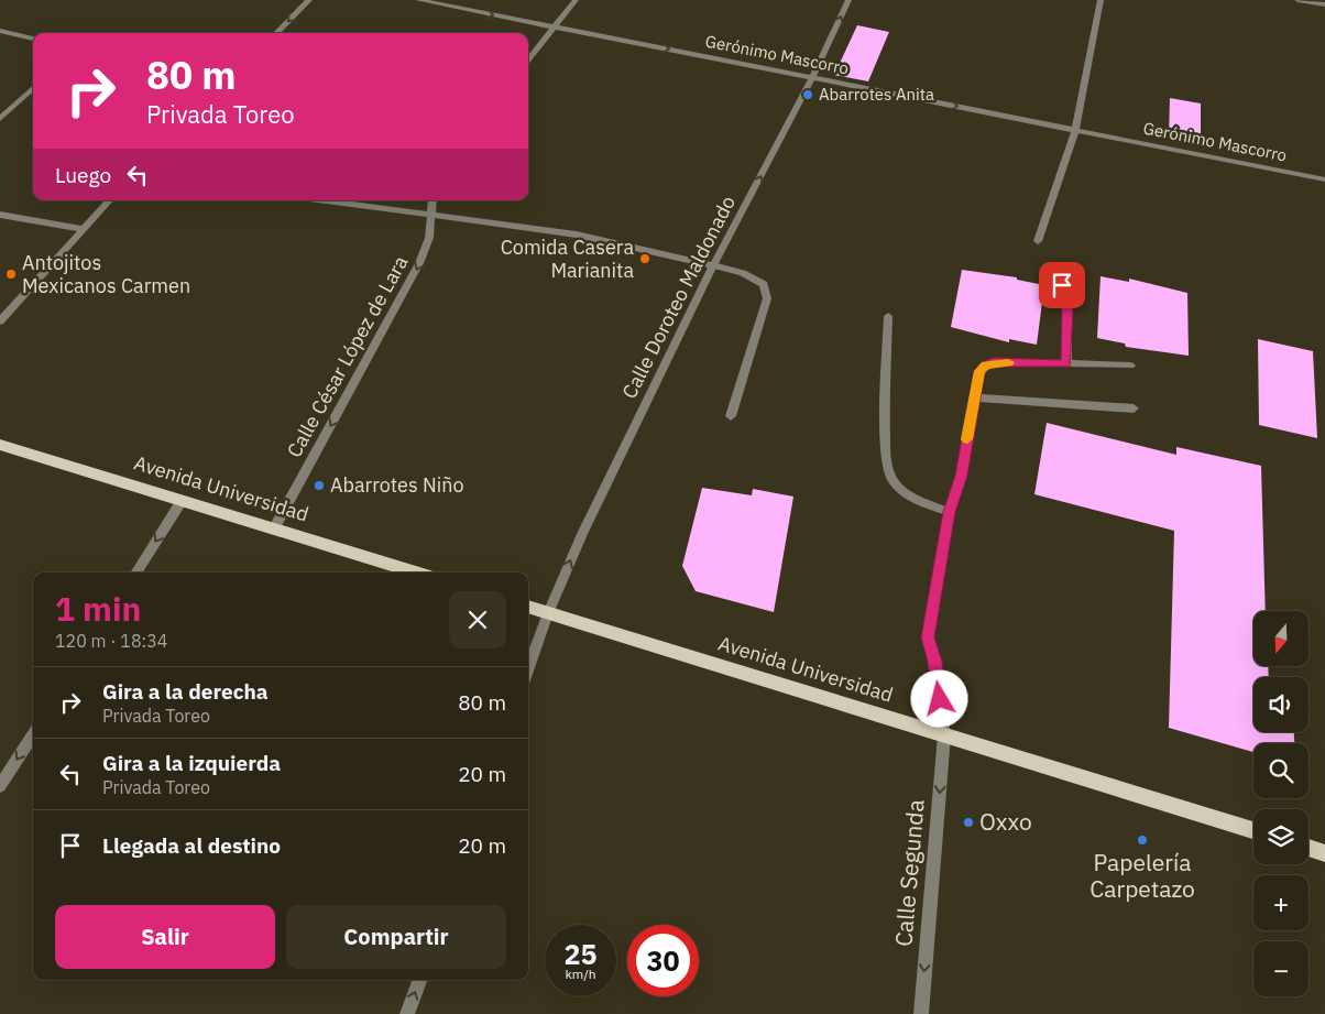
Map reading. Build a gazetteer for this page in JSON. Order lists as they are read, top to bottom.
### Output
{
  "streets": {
    "main road": ["Avenida Universidad"],
    "street": [
      "Gerónimo Mascorro",
      "Calle Doroteo Maldonado",
      "Calle César López de Lara",
      "Calle Segunda"
    ]
  },
  "crossings": [
    ["Gerónimo Mascorro", "Calle Doroteo Maldonado"],
    ["Calle Doroteo Maldonado", "Avenida Universidad"],
    ["Calle César López de Lara", "Avenida Universidad"],
    ["Avenida Universidad", "Calle Segunda"]
  ],
  "one_way": [
    "Gerónimo Mascorro",
    "Calle Doroteo Maldonado",
    "Calle César López de Lara",
    "Calle Segunda"
  ],
  "places": [
    "Abarrotes Anita",
    "Comida Casera Marianita",
    "Antojitos Mexicanos Carmen",
    "Abarrotes Niño",
    "Oxxo",
    "Papelería Carpetazo"
  ],
  "north": "bottom",
  "page": {
    "turn": ["80 m", "Privada Toreo"],
    "then": "Luego",
    "heading": ["1 min", "120 m · 18:34"],
    "map_buttons": ["+", "−"],
    "list": [
      {
        "name": "Gira a la derecha",
        "note": "Privada Toreo",
        "value": "80 m"
      },
      {
        "name": "Gira a la izquierda",
        "note": "Privada Toreo",
        "value": "20 m"
      },
      {
        "name": "Llegada al destino",
        "value": "20 m"
      }
    ],
    "buttons": ["Salir", "Compartir"],
    "speed": "25 km/h",
    "limit": "30"
  }
}
